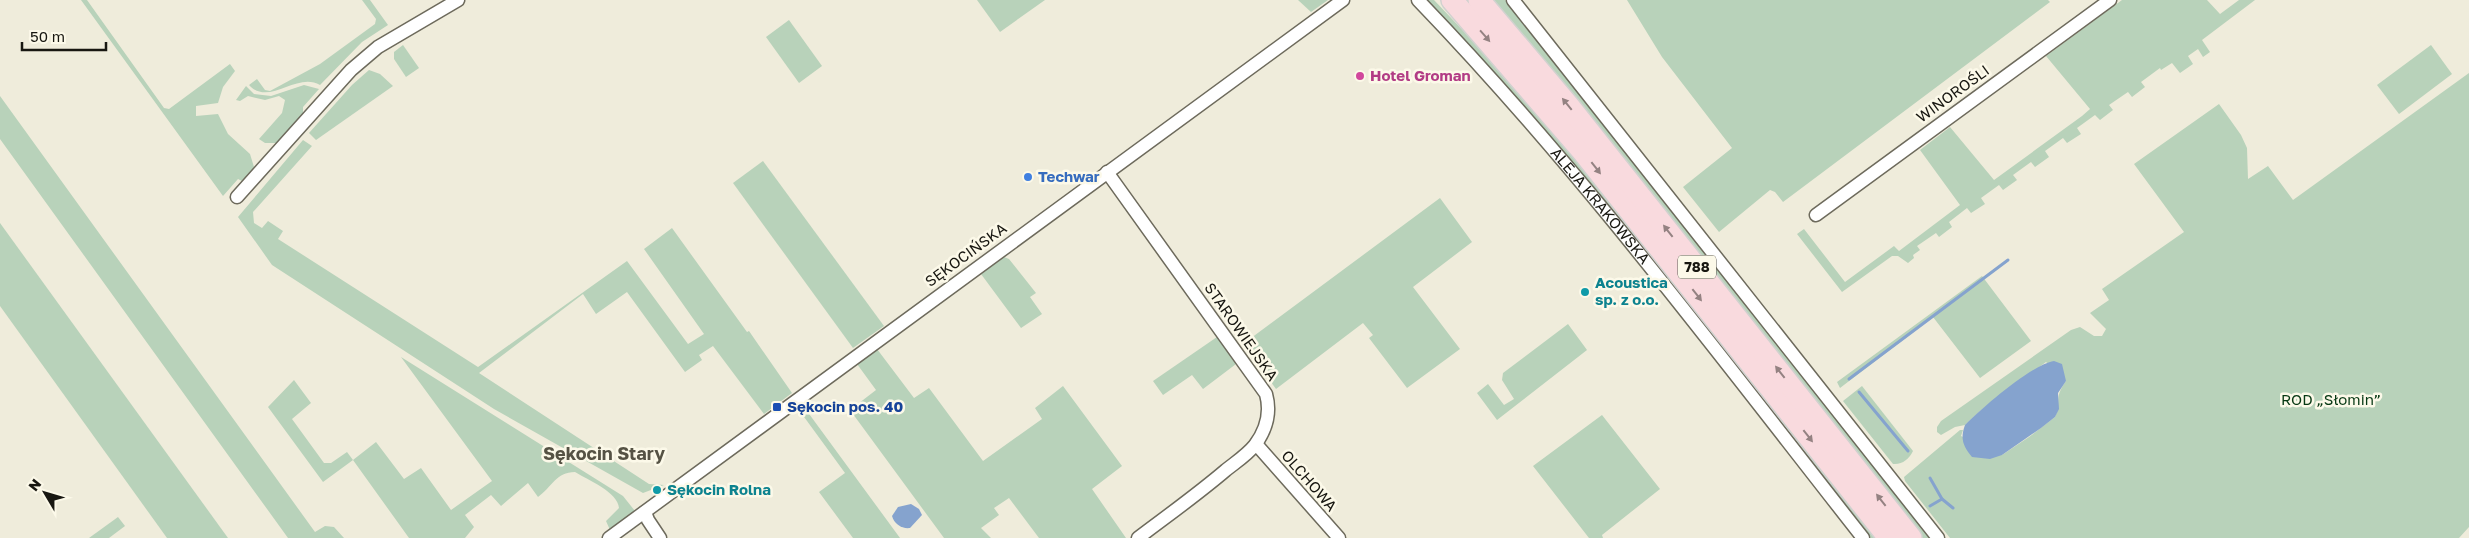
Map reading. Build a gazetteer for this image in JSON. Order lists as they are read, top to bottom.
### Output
{
  "streets": {
    "main road": ["ALEJA KRAKOWSKA", "788"],
    "street": [
      "WINOROŚLI",
      "SĘKOCIŃSKA",
      "STAROWIEJSKA",
      "OLCHOWA"
    ]
  },
  "crossings": [
    ["SĘKOCIŃSKA", "STAROWIEJSKA"],
    ["STAROWIEJSKA", "OLCHOWA"]
  ],
  "districts": ["Sękocin Stary"],
  "parks": ["ROD „Słomin”"],
  "places": {
    "other": [
      "Hotel Groman",
      "Techwar",
      "Acoustica sp. z o.o.",
      "Sękocin Rolna"
    ],
    "transit": ["Sękocin pos. 40"]
  },
  "scale_bar": "50 m",
  "north": "top left"
}
